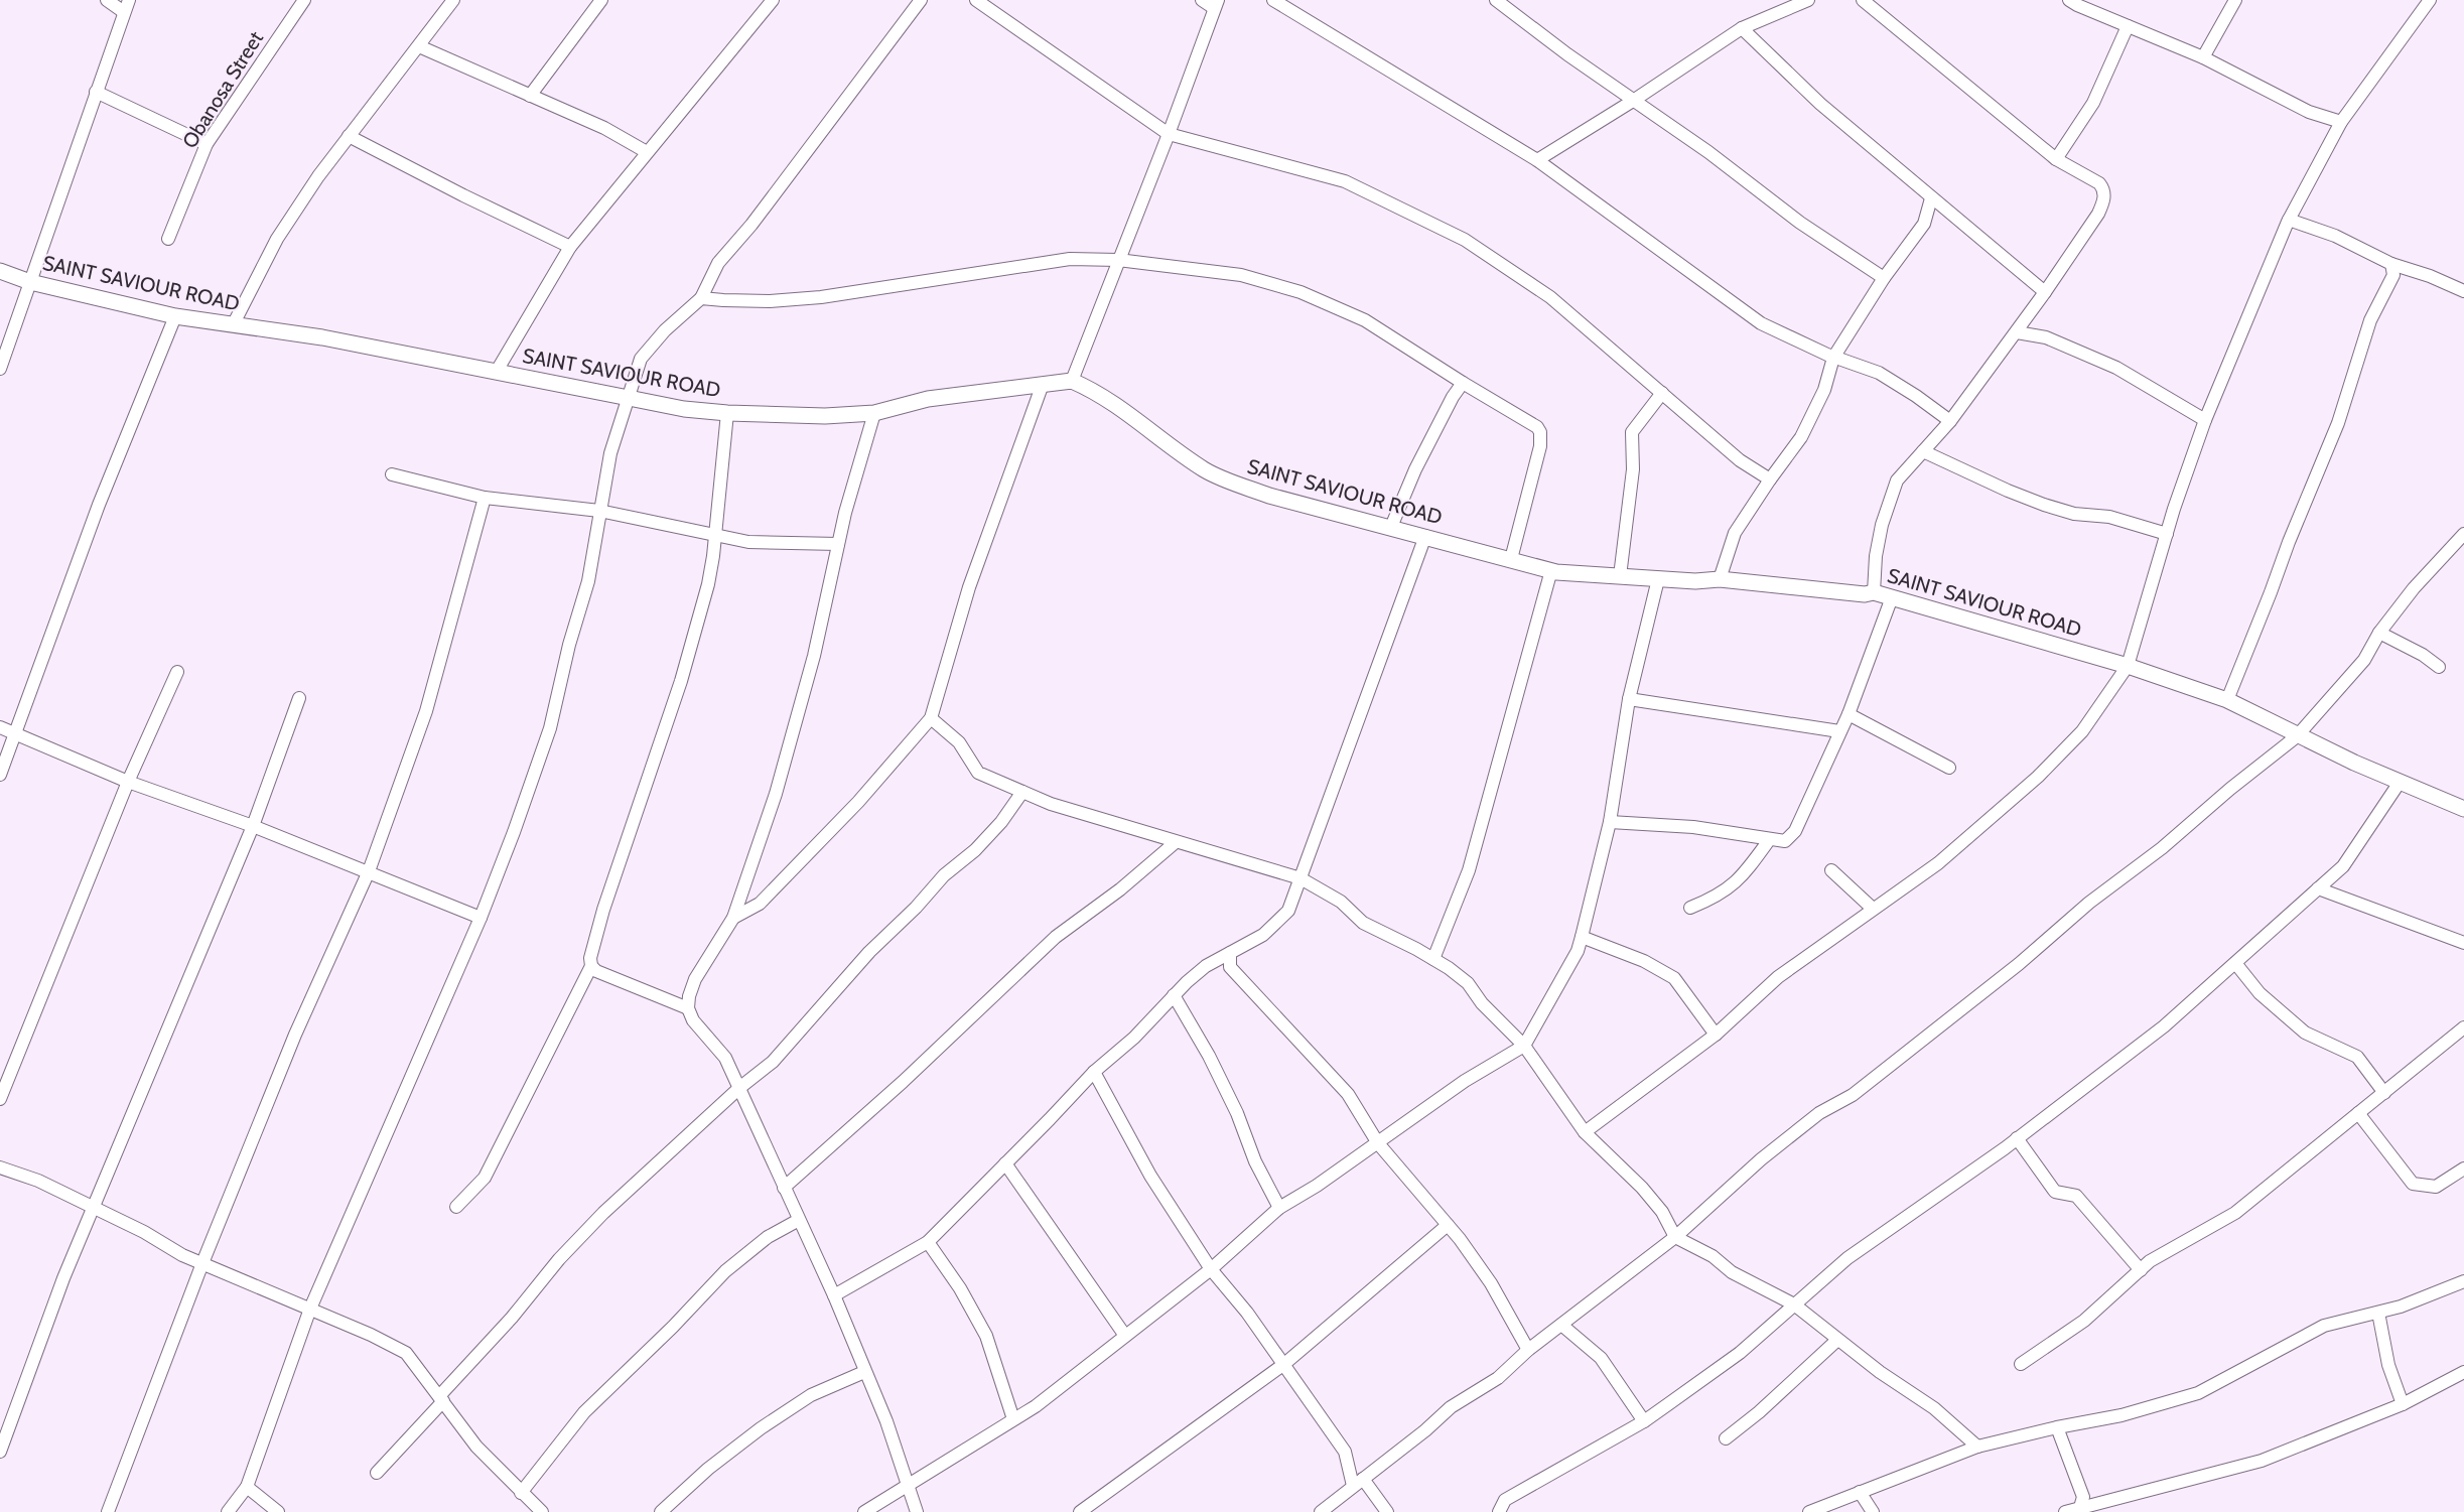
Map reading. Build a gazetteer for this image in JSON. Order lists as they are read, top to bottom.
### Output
{
  "streets": {
    "street": ["Obanosa Street", "SAINT SAVIOUR ROAD"]
  }
}
